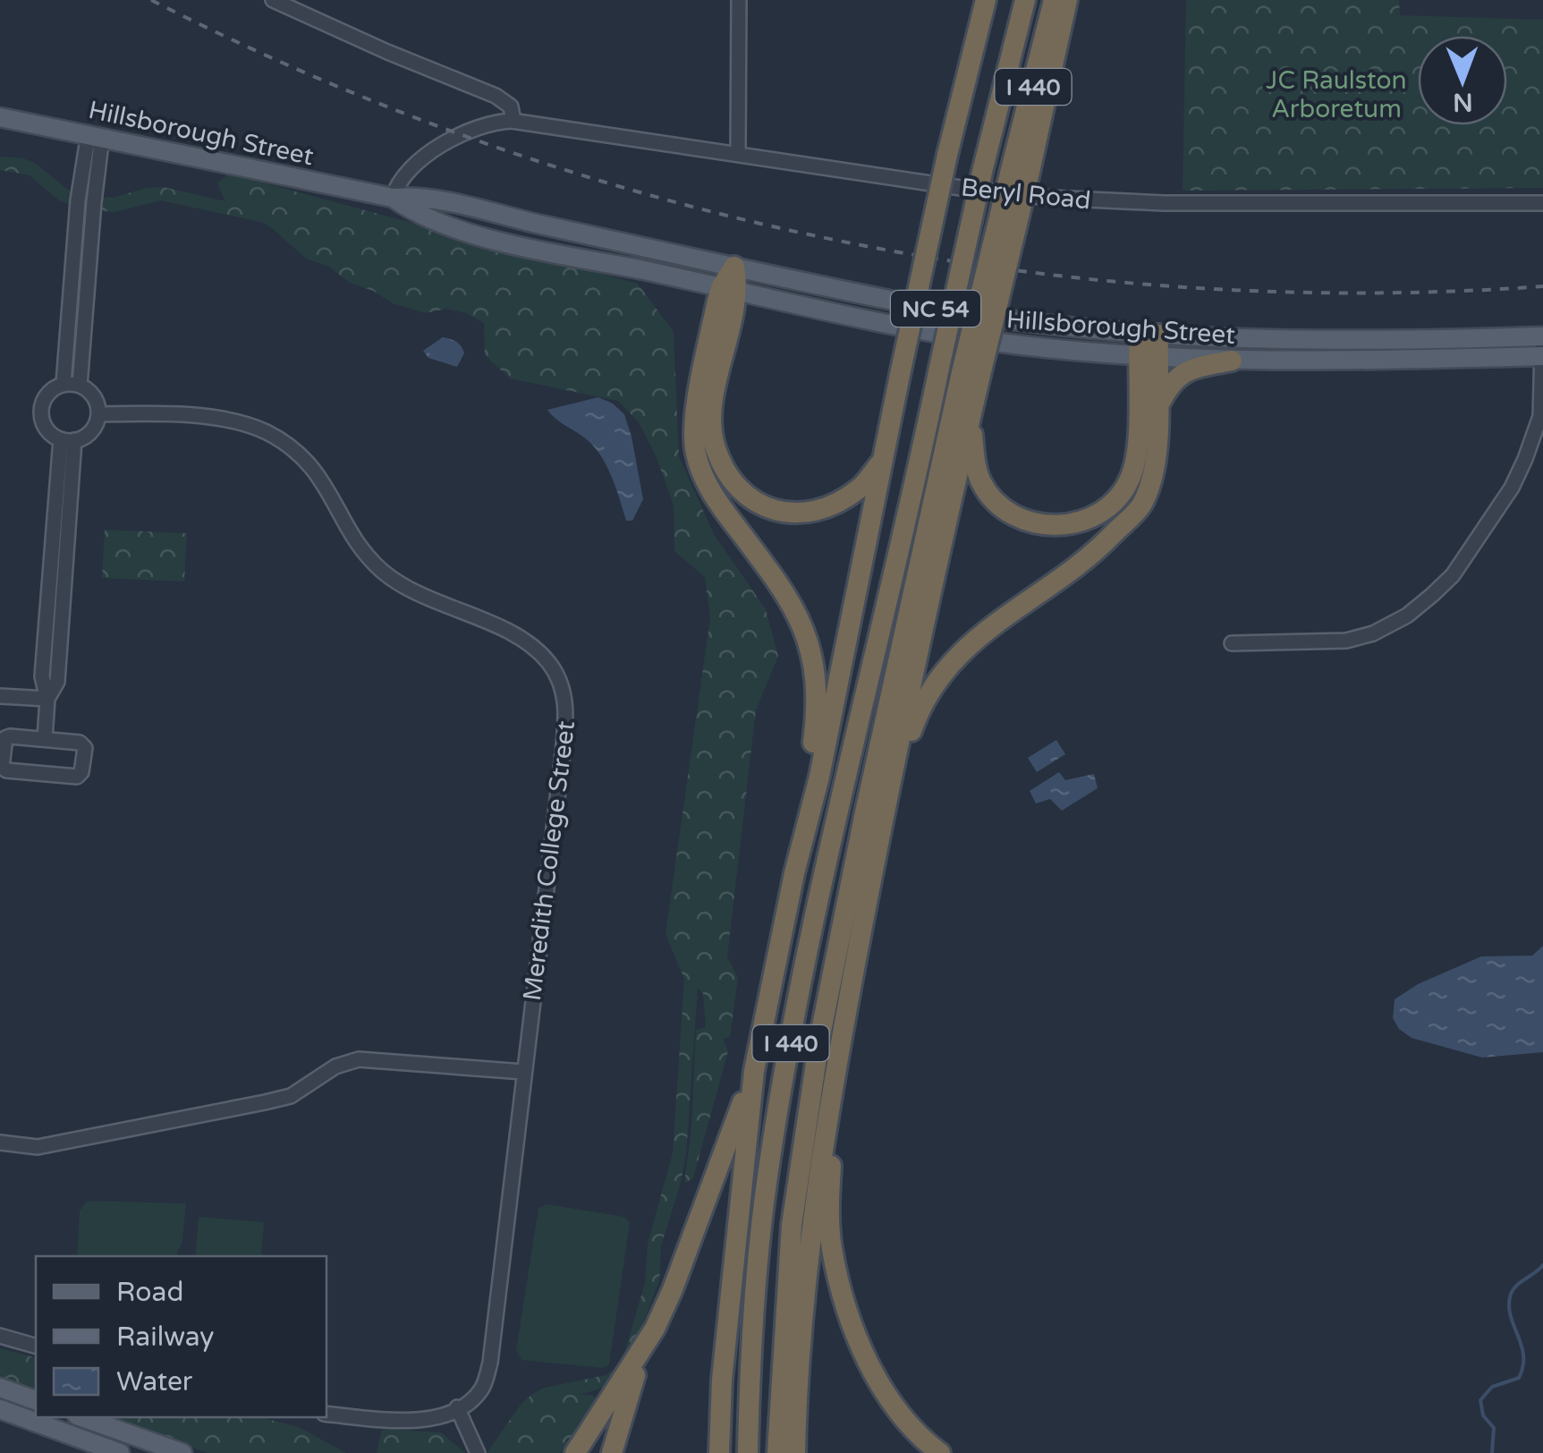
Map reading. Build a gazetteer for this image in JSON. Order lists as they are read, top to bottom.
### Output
{
  "streets": {
    "highway": ["I 440"],
    "main road": ["Hillsborough Street", "NC 54"],
    "street": ["Beryl Road", "Meredith College Street"]
  },
  "crossings": [
    ["Hillsborough Street", "Beryl Road"]
  ],
  "parks": ["JC Raulston Arboretum"],
  "legend": ["Road", "Railway", "Water"],
  "north": "bottom"
}
